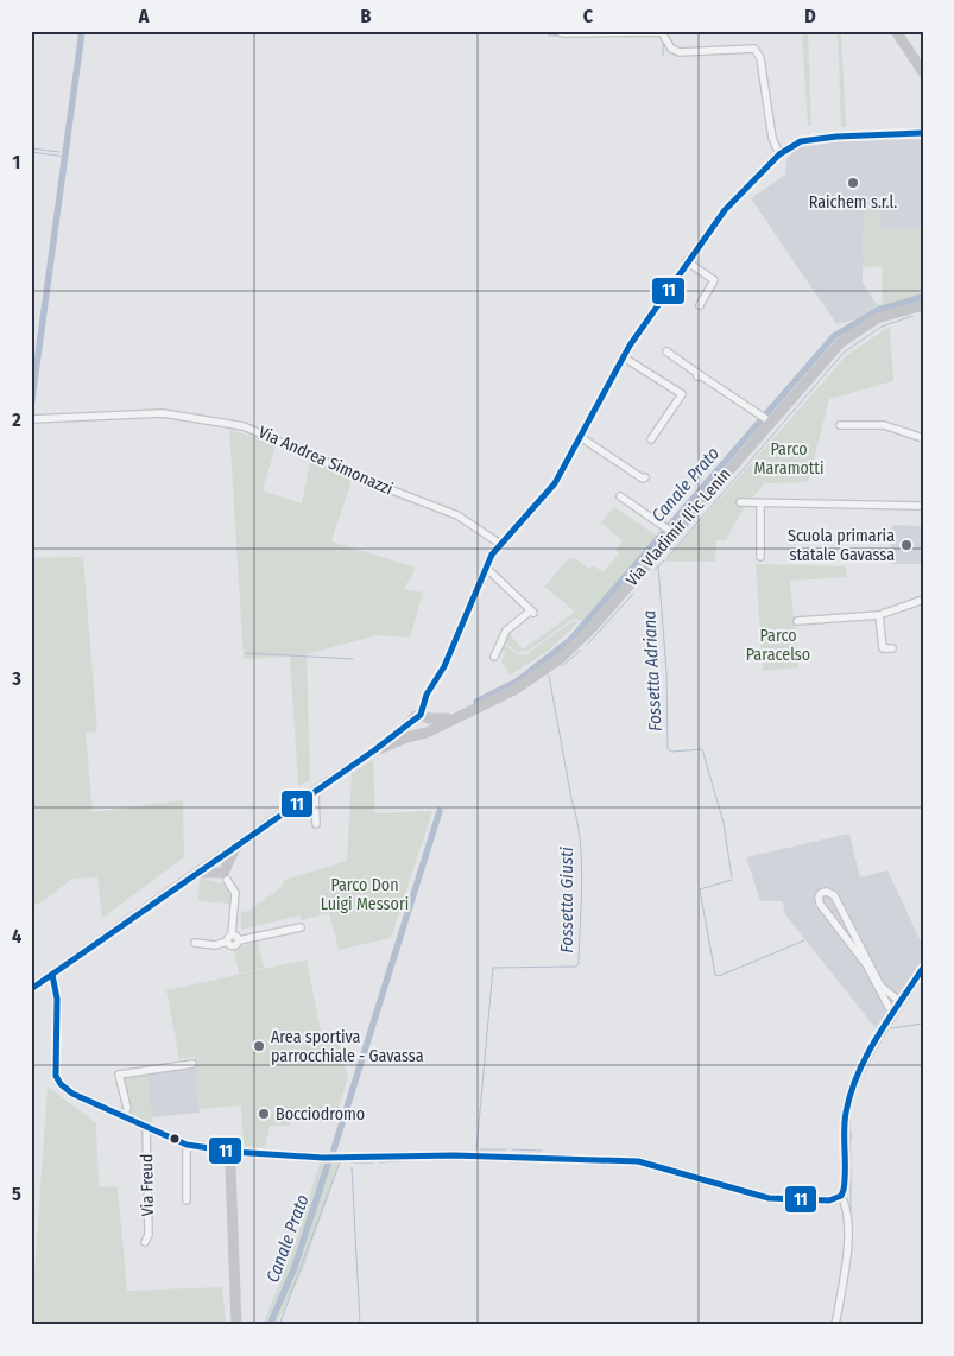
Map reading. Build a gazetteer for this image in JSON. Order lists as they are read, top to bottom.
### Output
{
  "streets": {
    "street": ["Via Andrea Simonazzi", "Via Vladimir Il'ic Lenin", "Via Freud"]
  },
  "water": ["Canale Prato", "Fossetta Adriana", "Fossetta Giusti"],
  "parks": ["Parco Maramotti", "Parco Paracelso", "Parco Don Luigi Messori"],
  "places": [
    "Raichem s.r.l.",
    "Scuola primaria statale Gavassa",
    "Area sportiva parrocchiale - Gavassa",
    "Bocciodromo"
  ],
  "lines": ["transit line 11"],
  "grid": {
    "columns": [
      "A",
      "B",
      "C",
      "D"
    ],
    "rows": [
      "1",
      "2",
      "3",
      "4",
      "5"
    ]
  }
}
